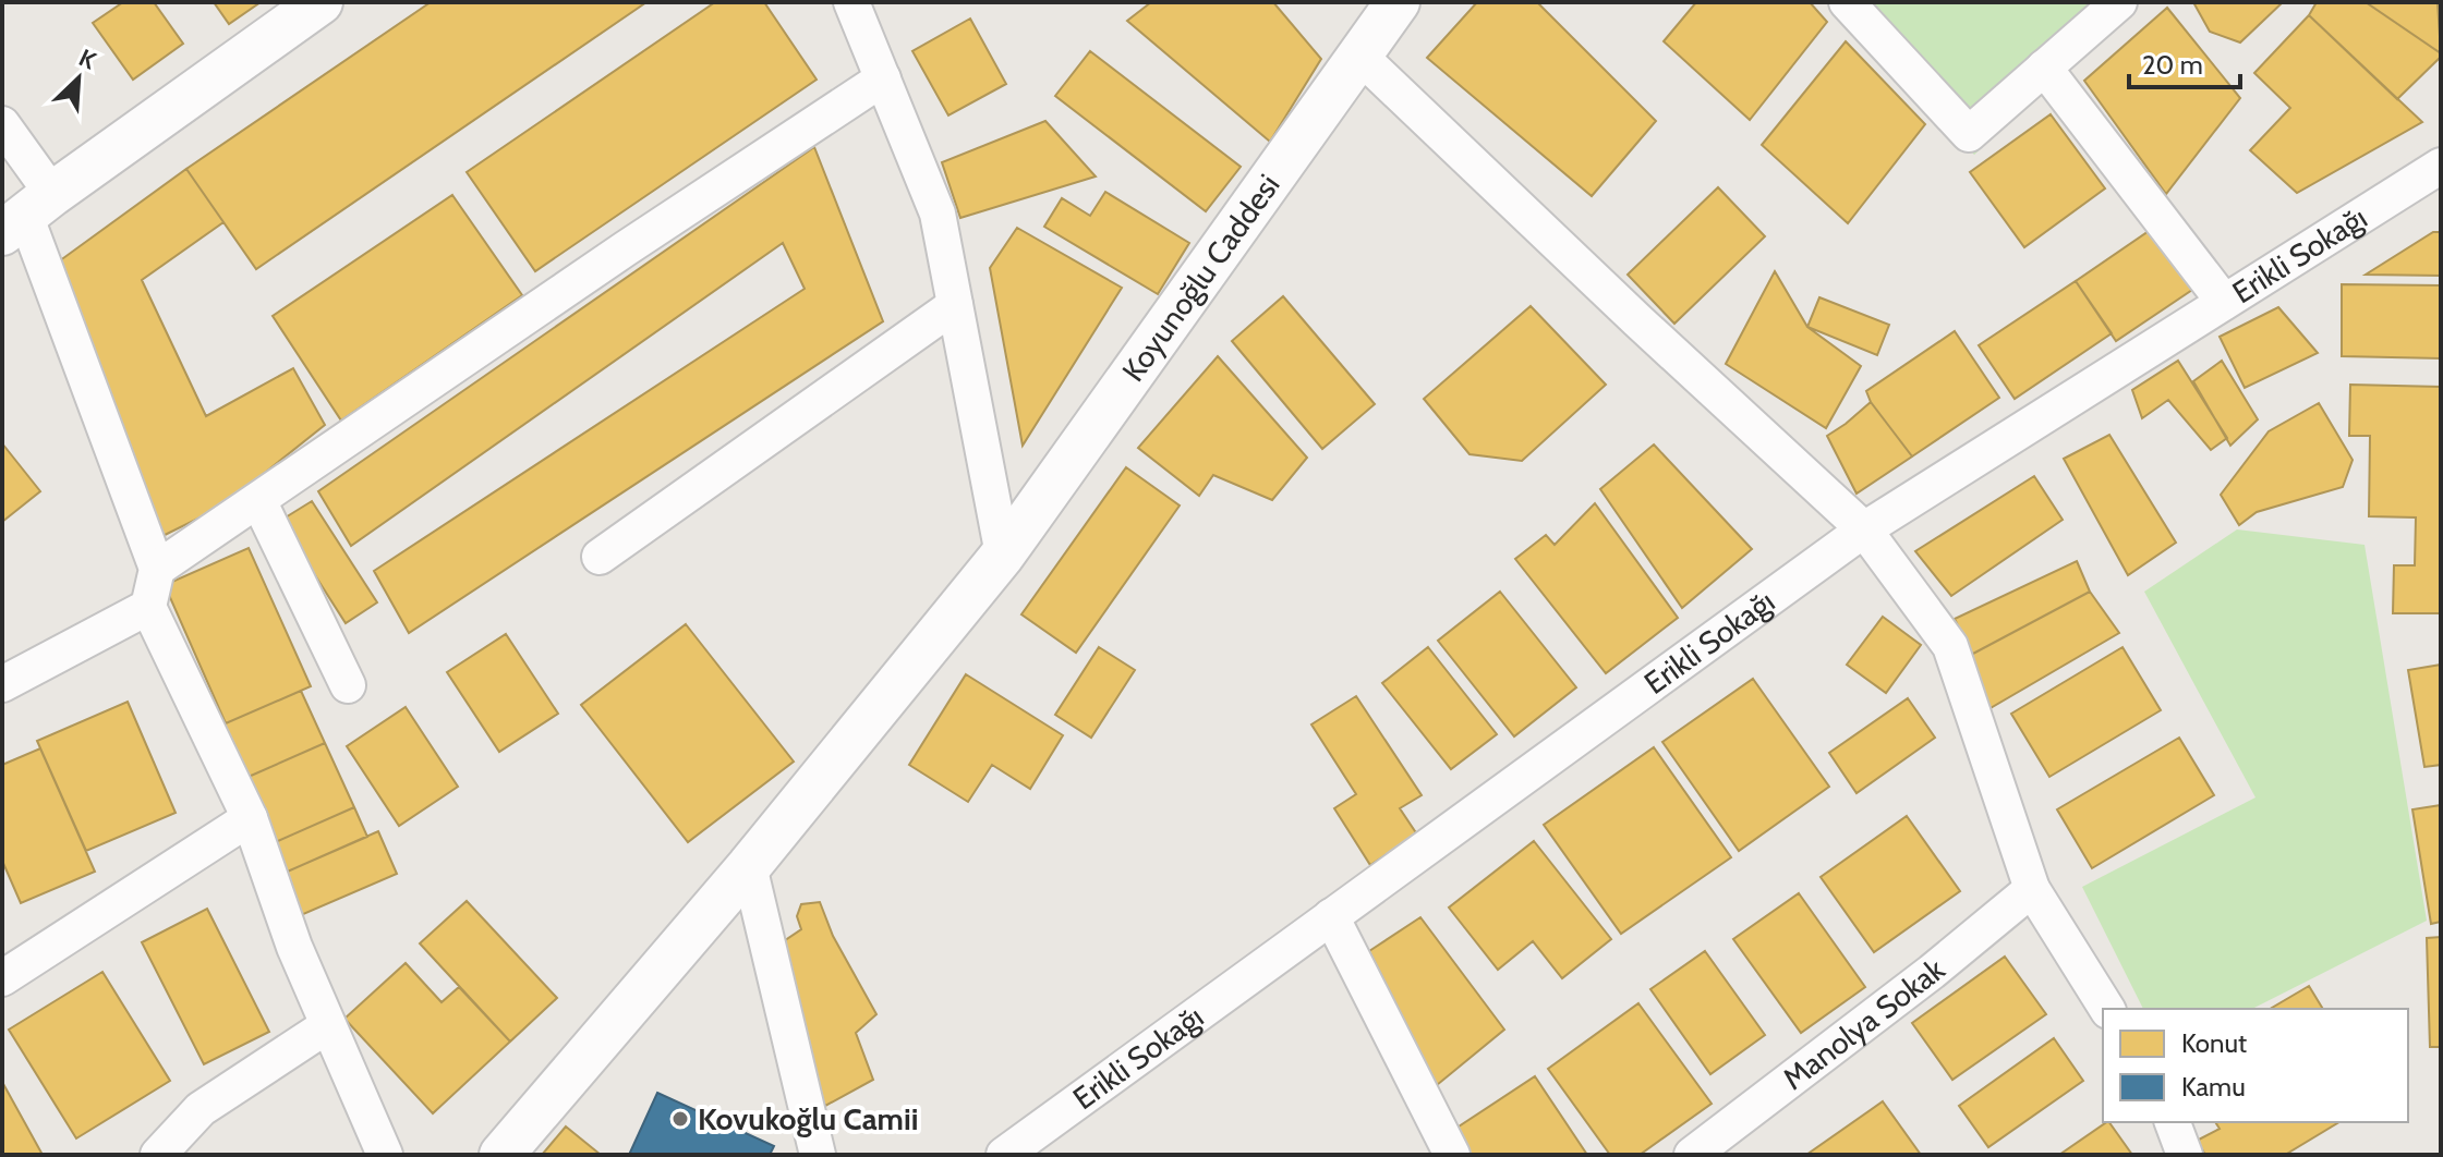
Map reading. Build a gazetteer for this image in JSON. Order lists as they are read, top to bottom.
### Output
{
  "streets": {
    "street": ["Erikli Sokağı", "Koyunoğlu Caddesi", "Manolya Sokak"]
  },
  "places": ["Kovukoğlu Camii"],
  "legend": ["Konut", "Kamu"],
  "scale_bar": "20 m",
  "north": "top right"
}
